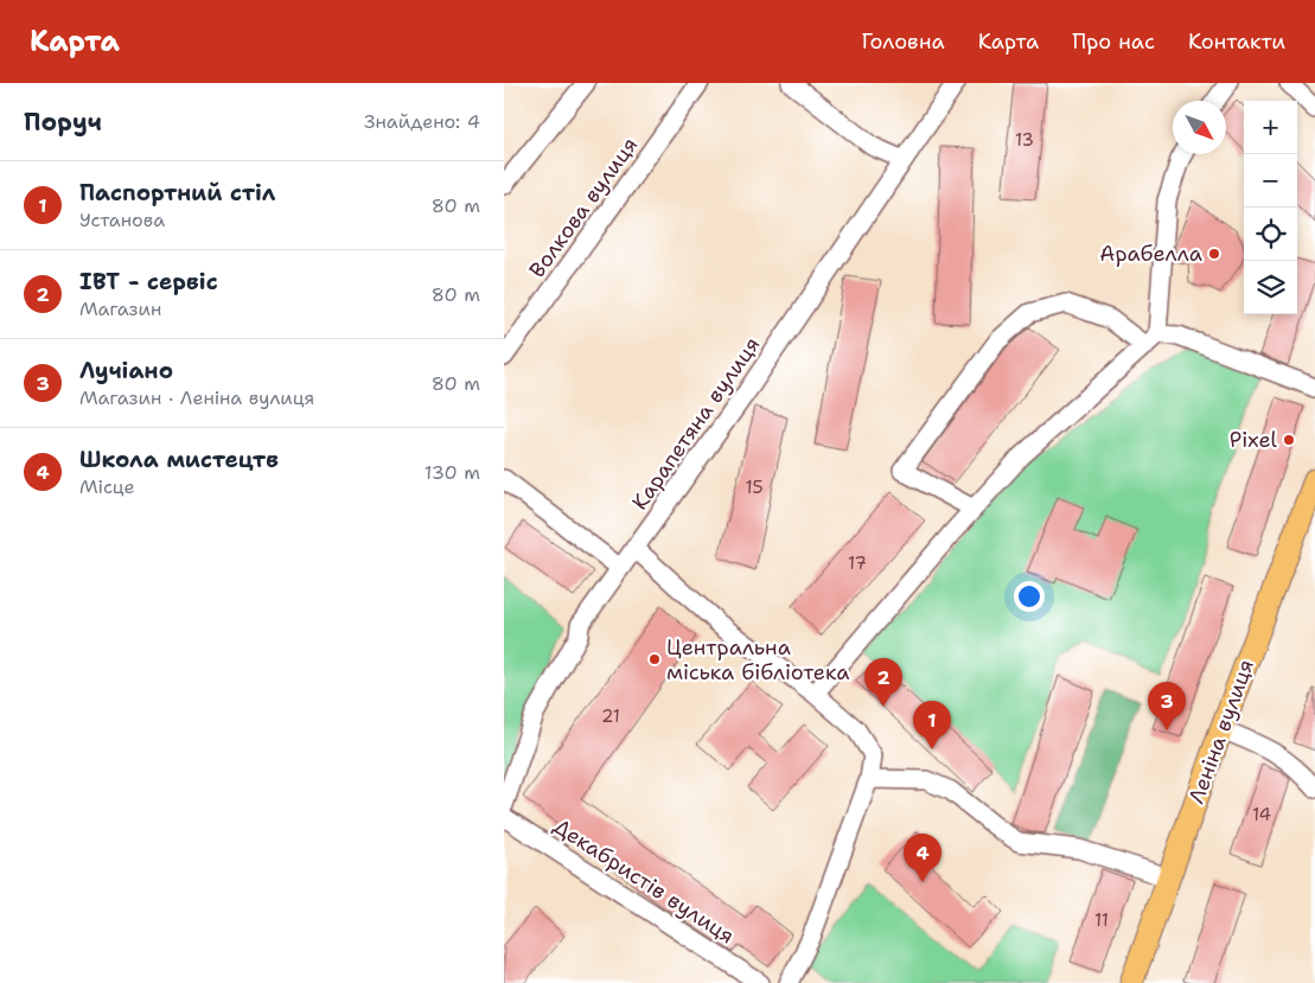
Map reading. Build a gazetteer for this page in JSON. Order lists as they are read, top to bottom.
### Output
{
  "streets": {
    "main road": ["Леніна вулиця"],
    "street": ["Волкова вулиця", "Карапетяна вулиця", "Декабристів вулиця"]
  },
  "places": ["Арабелла", "Pixel", "Центральна міська бібліотека"],
  "house_numbers": [
    "13",
    "15",
    "17",
    "21",
    "14",
    "11"
  ],
  "north": "bottom right",
  "page": {
    "header": "Карта",
    "nav": [
      "Головна",
      "Карта",
      "Про нас",
      "Контакти"
    ],
    "heading": ["Поруч", "Знайдено: 4"],
    "map_buttons": ["+", "−"],
    "list": [
      {
        "mark": "1",
        "name": "Паспортний стіл",
        "note": "Установа",
        "value": "80 m"
      },
      {
        "mark": "2",
        "name": "ІВТ - сервіс",
        "note": "Магазин",
        "value": "80 m"
      },
      {
        "mark": "3",
        "name": "Лучіано",
        "note": "Магазин · Леніна вулиця",
        "value": "80 m"
      },
      {
        "mark": "4",
        "name": "Школа мистецтв",
        "note": "Місце",
        "value": "130 m"
      }
    ],
    "pins": [
      "2",
      "3",
      "1",
      "4"
    ]
  }
}
